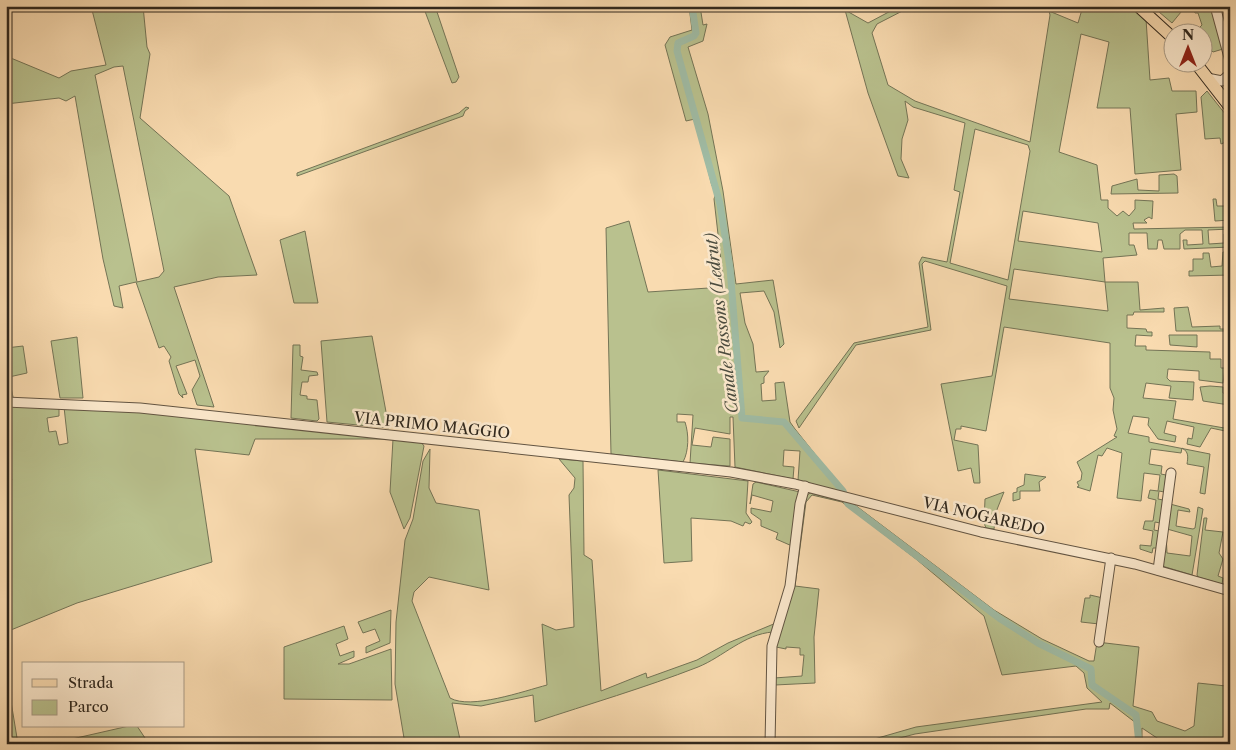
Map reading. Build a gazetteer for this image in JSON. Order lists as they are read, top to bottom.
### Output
{
  "streets": {
    "street": ["VIA PRIMO MAGGIO", "VIA NOGAREDO"]
  },
  "crossings": [
    ["VIA PRIMO MAGGIO", "VIA NOGAREDO"]
  ],
  "water": ["Canale Passons (Ledrut)"],
  "legend": ["Strada", "Parco"],
  "north": "top"
}
